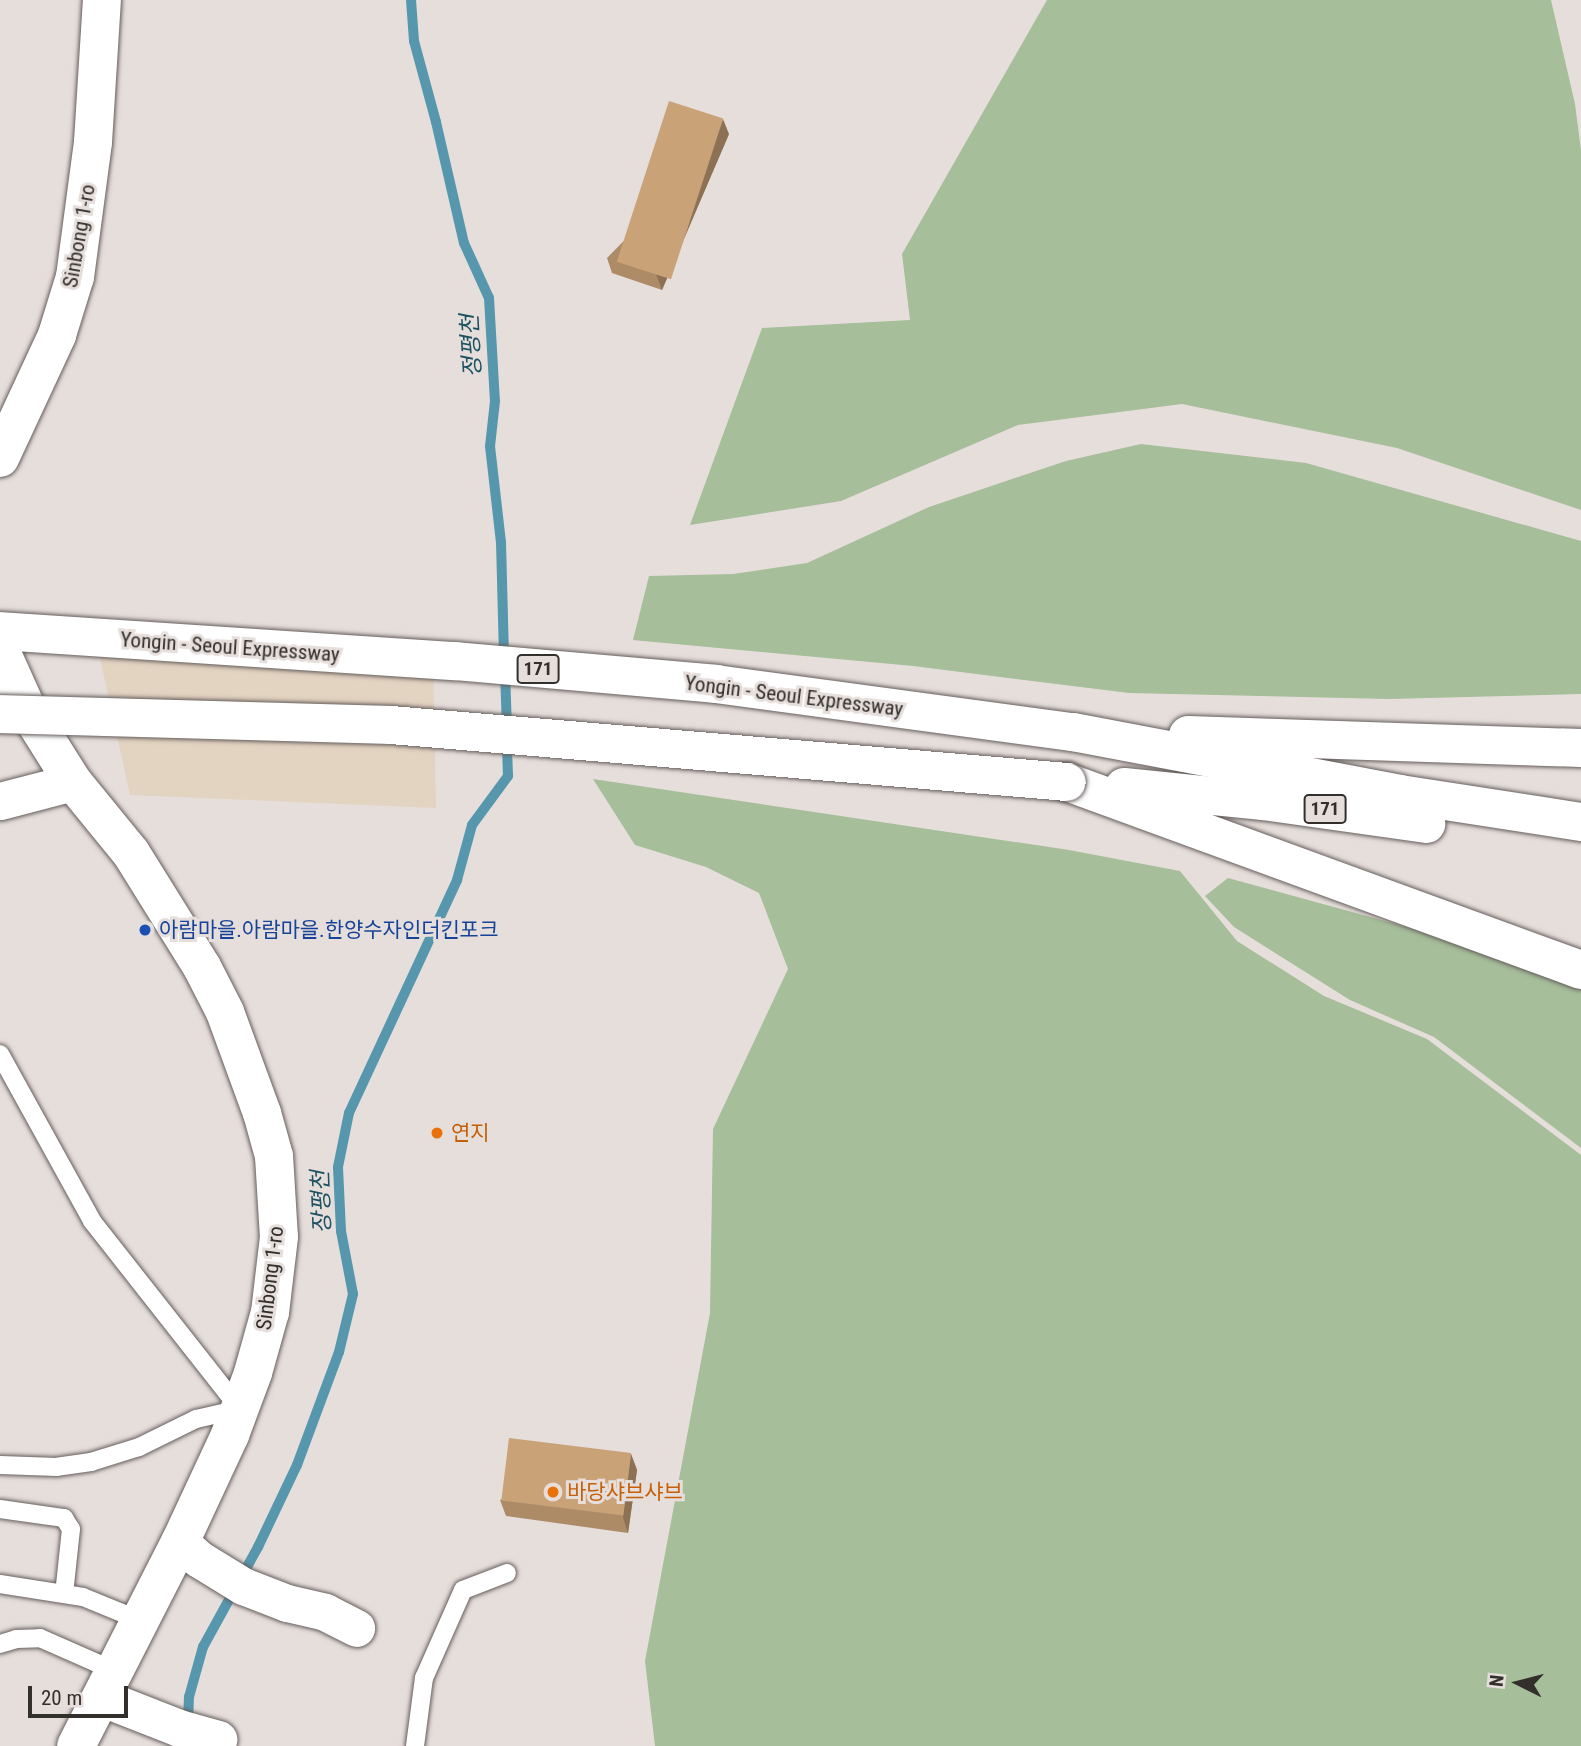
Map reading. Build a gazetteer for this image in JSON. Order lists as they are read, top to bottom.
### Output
{
  "streets": {
    "main road": ["Sinbong 1-ro", "Yongin - Seoul Expressway", "171"]
  },
  "water": ["정평천", "장평천"],
  "places": ["아람마을.아람마을.한양수자인더킨포크", "연지", "바당샤브샤브"],
  "scale_bar": "20 m",
  "north": "left"
}
